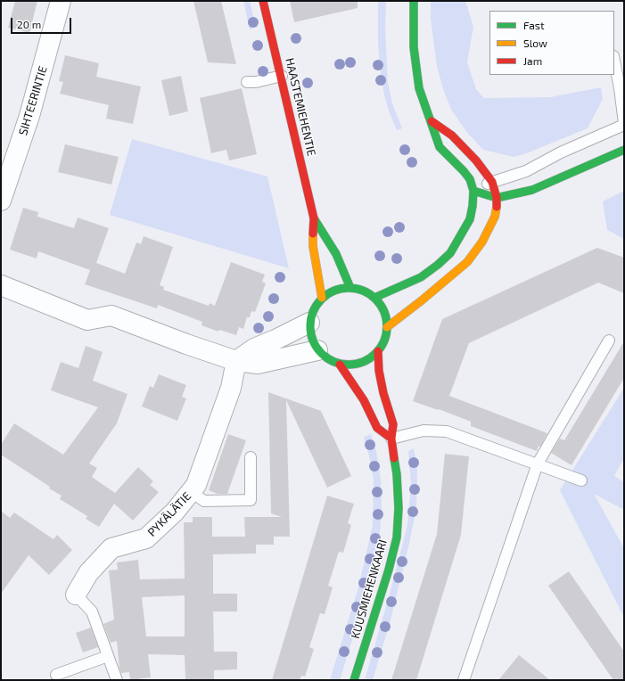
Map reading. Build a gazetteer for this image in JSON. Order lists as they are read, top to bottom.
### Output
{
  "streets": {
    "main road": ["HAASTEMIEHENTIE", "KUUSMIEHENKAARI"],
    "street": ["SIHTEERINTIE", "PYKÄLÄTIE"]
  },
  "crossings": [
    ["HAASTEMIEHENTIE", "KUUSMIEHENKAARI"]
  ],
  "legend": ["Fast", "Slow", "Jam"],
  "scale_bar": "20 m"
}
